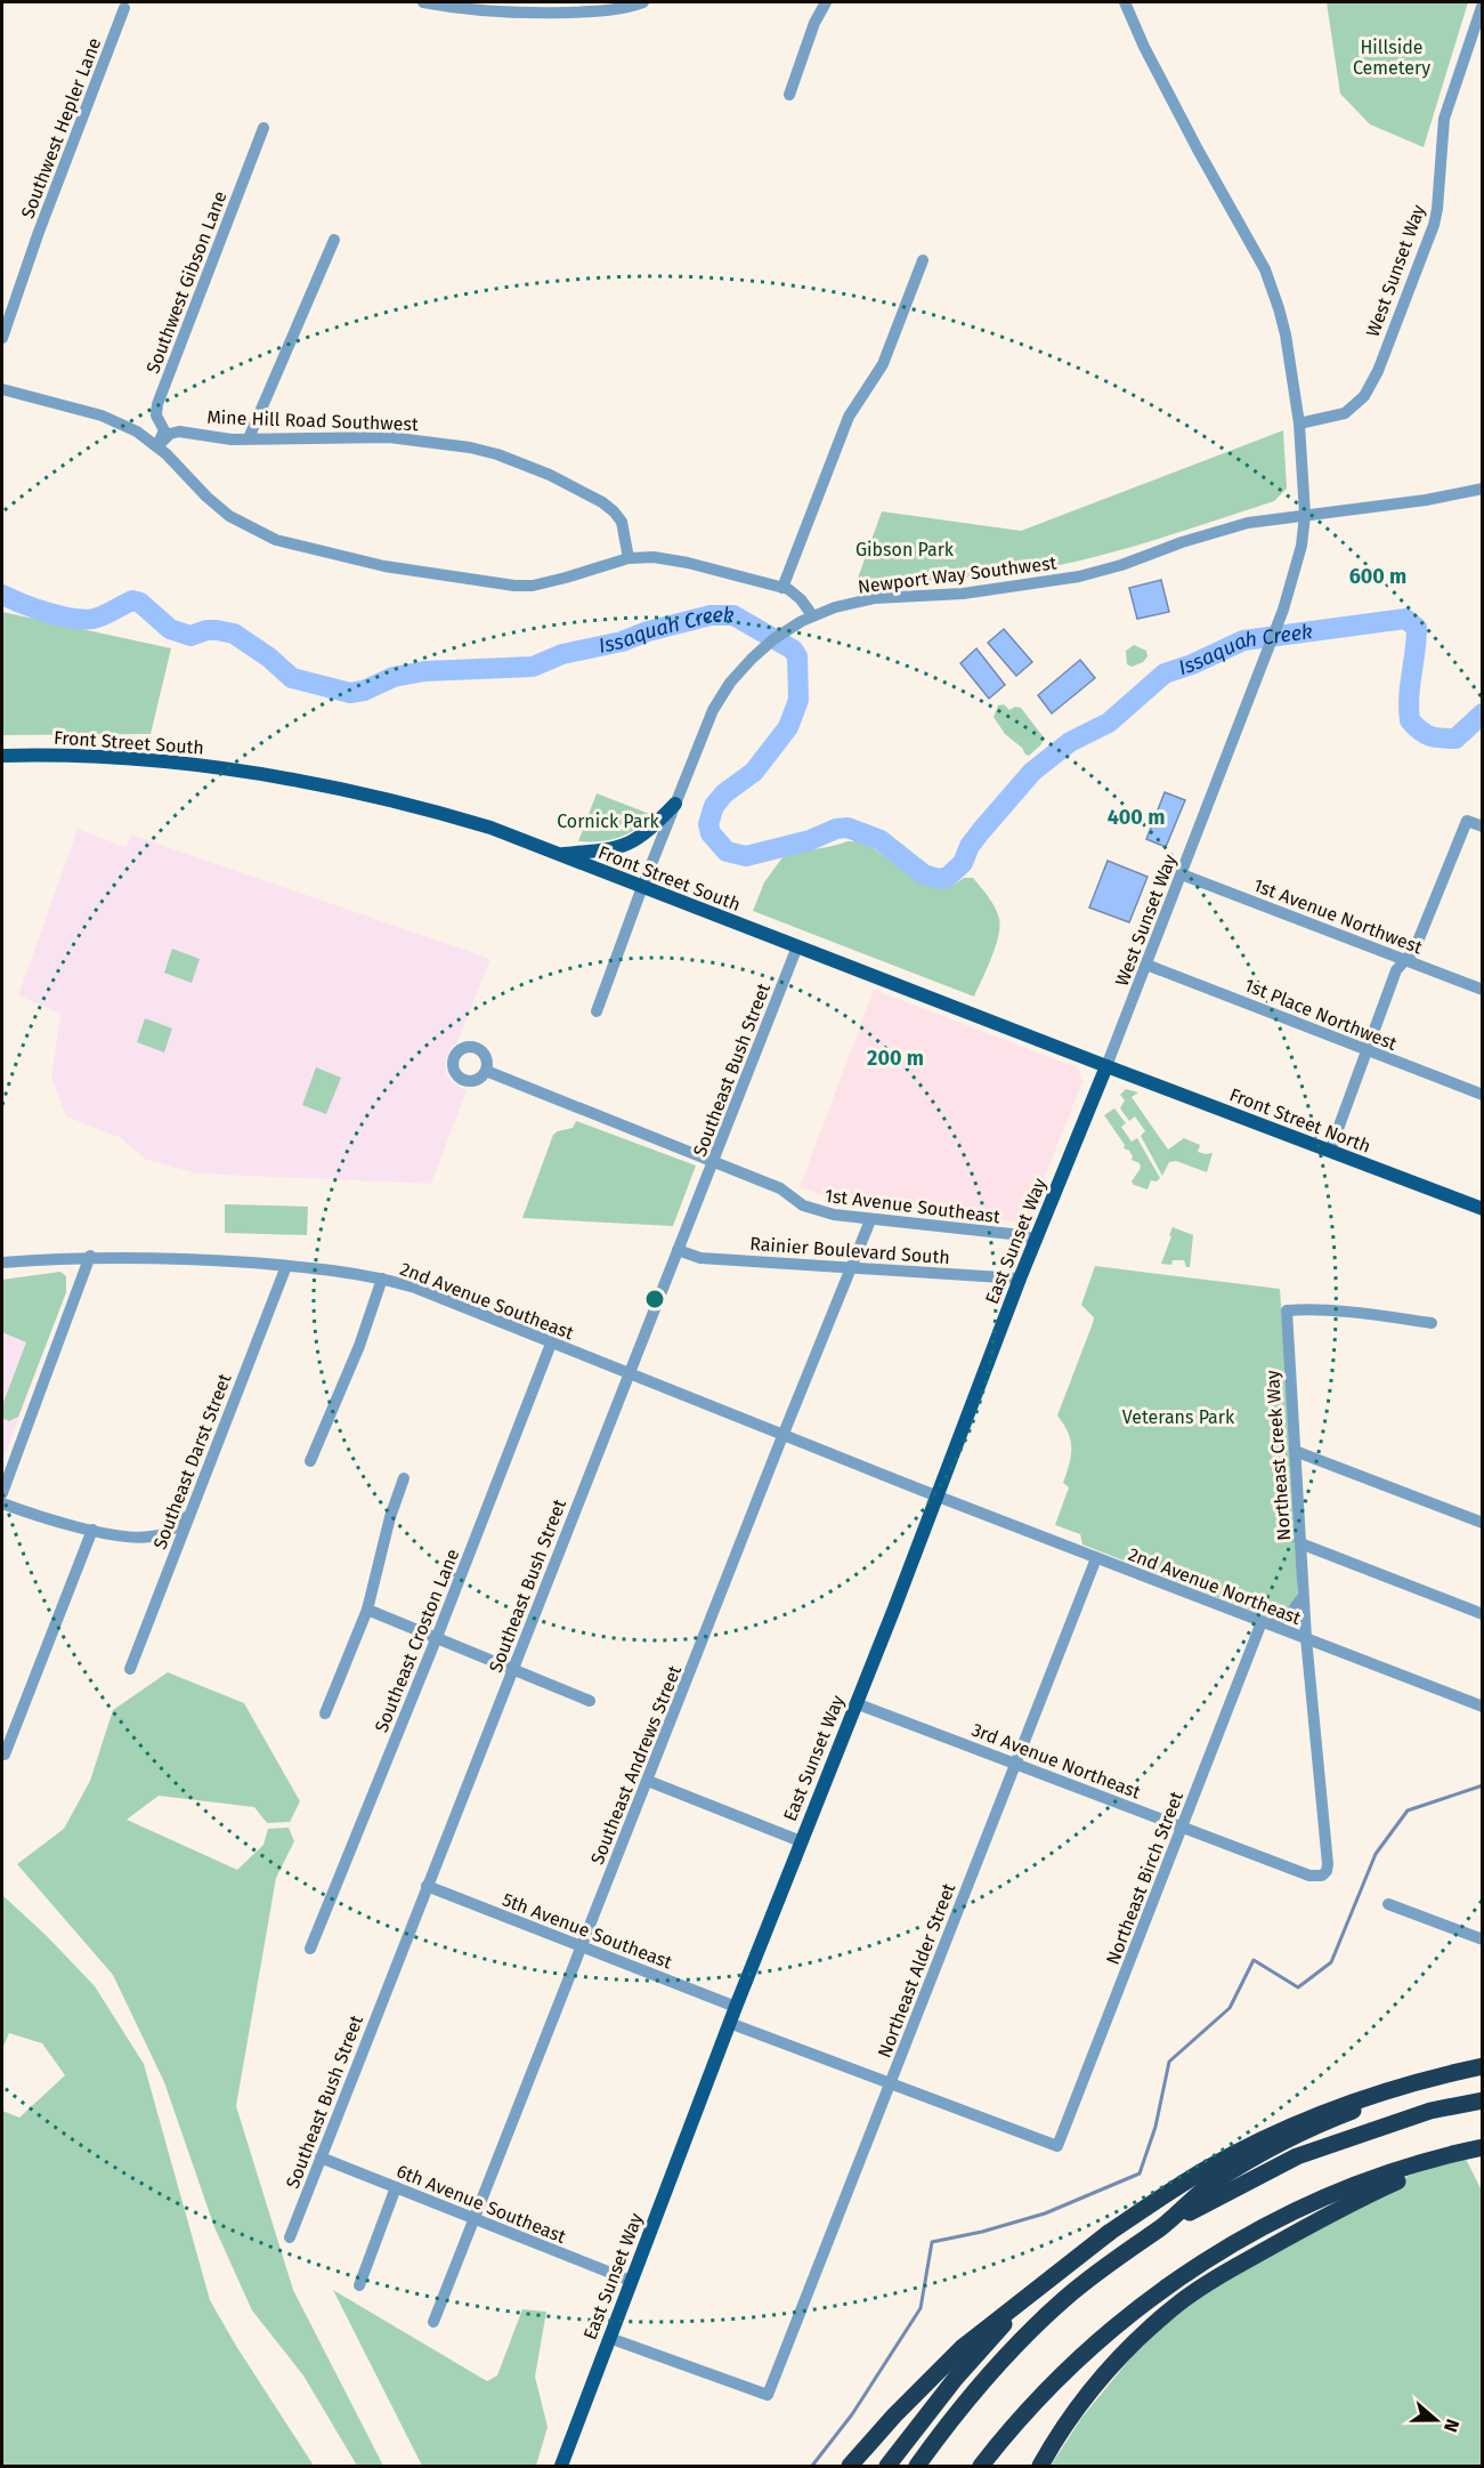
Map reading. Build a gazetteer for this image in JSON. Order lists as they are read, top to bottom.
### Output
{
  "streets": {
    "main road": ["Front Street South", "Front Street North", "East Sunset Way"],
    "street": [
      "Southwest Hepler Lane",
      "West Sunset Way",
      "Southwest Gibson Lane",
      "Mine Hill Road Southwest",
      "Newport Way Southwest",
      "1st Avenue Northwest",
      "1st Place Northwest",
      "Southeast Bush Street",
      "1st Avenue Southeast",
      "Rainier Boulevard South",
      "2nd Avenue Southeast",
      "Northeast Creek Way",
      "Southeast Darst Street",
      "2nd Avenue Northeast",
      "Southeast Croston Lane",
      "3rd Avenue Northeast",
      "Southeast Andrews Street",
      "Northeast Birch Street",
      "5th Avenue Southeast",
      "Northeast Alder Street",
      "6th Avenue Southeast"
    ]
  },
  "crossings": [
    ["West Sunset Way", "Newport Way Southwest"],
    ["West Sunset Way", "Front Street South"],
    ["West Sunset Way", "1st Avenue Northwest"],
    ["West Sunset Way", "1st Place Northwest"],
    ["West Sunset Way", "Front Street North"],
    ["West Sunset Way", "East Sunset Way"],
    ["Southwest Gibson Lane", "Mine Hill Road Southwest"],
    ["Newport Way Southwest", "Front Street South"],
    ["Front Street South", "Southeast Bush Street"],
    ["Front Street South", "Front Street North"],
    ["Front Street South", "East Sunset Way"],
    ["Southeast Bush Street", "1st Avenue Southeast"],
    ["Southeast Bush Street", "Rainier Boulevard South"],
    ["Southeast Bush Street", "2nd Avenue Southeast"],
    ["Southeast Bush Street", "5th Avenue Southeast"],
    ["Southeast Bush Street", "6th Avenue Southeast"],
    ["Front Street North", "East Sunset Way"],
    ["1st Avenue Southeast", "East Sunset Way"],
    ["1st Avenue Southeast", "Southeast Andrews Street"],
    ["East Sunset Way", "Rainier Boulevard South"],
    ["East Sunset Way", "2nd Avenue Southeast"],
    ["East Sunset Way", "2nd Avenue Northeast"],
    ["East Sunset Way", "3rd Avenue Northeast"],
    ["East Sunset Way", "5th Avenue Southeast"],
    ["East Sunset Way", "Northeast Alder Street"],
    ["East Sunset Way", "6th Avenue Southeast"],
    ["Rainier Boulevard South", "Southeast Andrews Street"],
    ["2nd Avenue Southeast", "Southeast Darst Street"],
    ["2nd Avenue Southeast", "2nd Avenue Northeast"],
    ["2nd Avenue Southeast", "Southeast Croston Lane"],
    ["2nd Avenue Southeast", "Southeast Andrews Street"],
    ["Northeast Creek Way", "2nd Avenue Northeast"],
    ["Northeast Creek Way", "3rd Avenue Northeast"],
    ["2nd Avenue Northeast", "Northeast Birch Street"],
    ["2nd Avenue Northeast", "Northeast Alder Street"],
    ["3rd Avenue Northeast", "Northeast Birch Street"],
    ["3rd Avenue Northeast", "Northeast Alder Street"],
    ["Southeast Andrews Street", "5th Avenue Southeast"],
    ["Southeast Andrews Street", "6th Avenue Southeast"],
    ["Northeast Birch Street", "Northeast Alder Street"]
  ],
  "water": ["Issaquah Creek"],
  "parks": [
    "Hillside Cemetery",
    "Gibson Park",
    "Cornick Park",
    "Veterans Park"
  ],
  "north": "right",
  "rings": ["600 m", "400 m", "200 m"]
}
